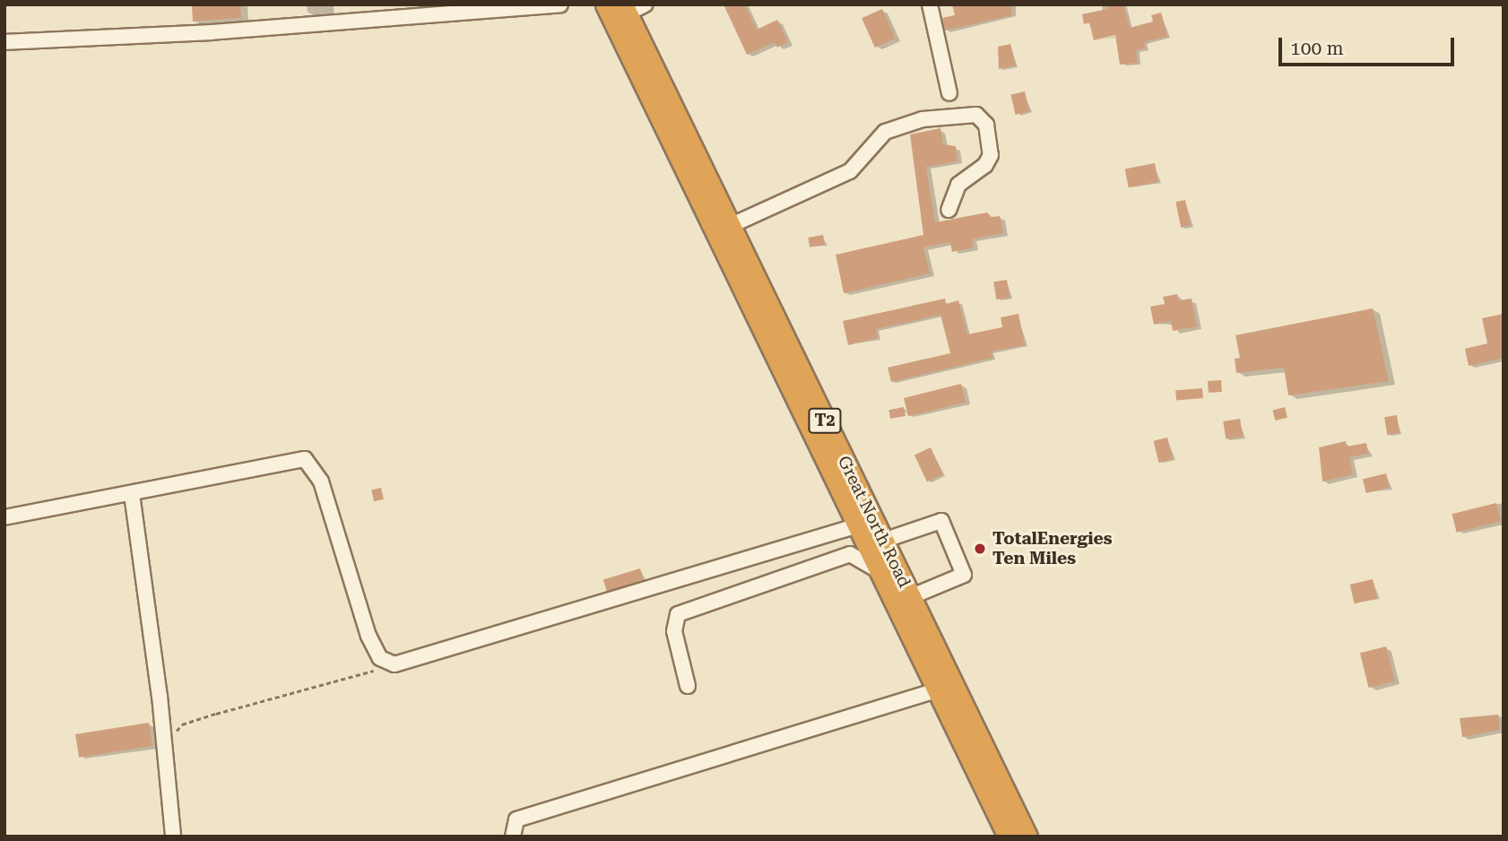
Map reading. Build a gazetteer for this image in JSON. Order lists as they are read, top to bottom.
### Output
{
  "streets": {
    "highway": ["T2", "Great North Road"]
  },
  "places": ["TotalEnergies Ten Miles"],
  "scale_bar": "100 m"
}
